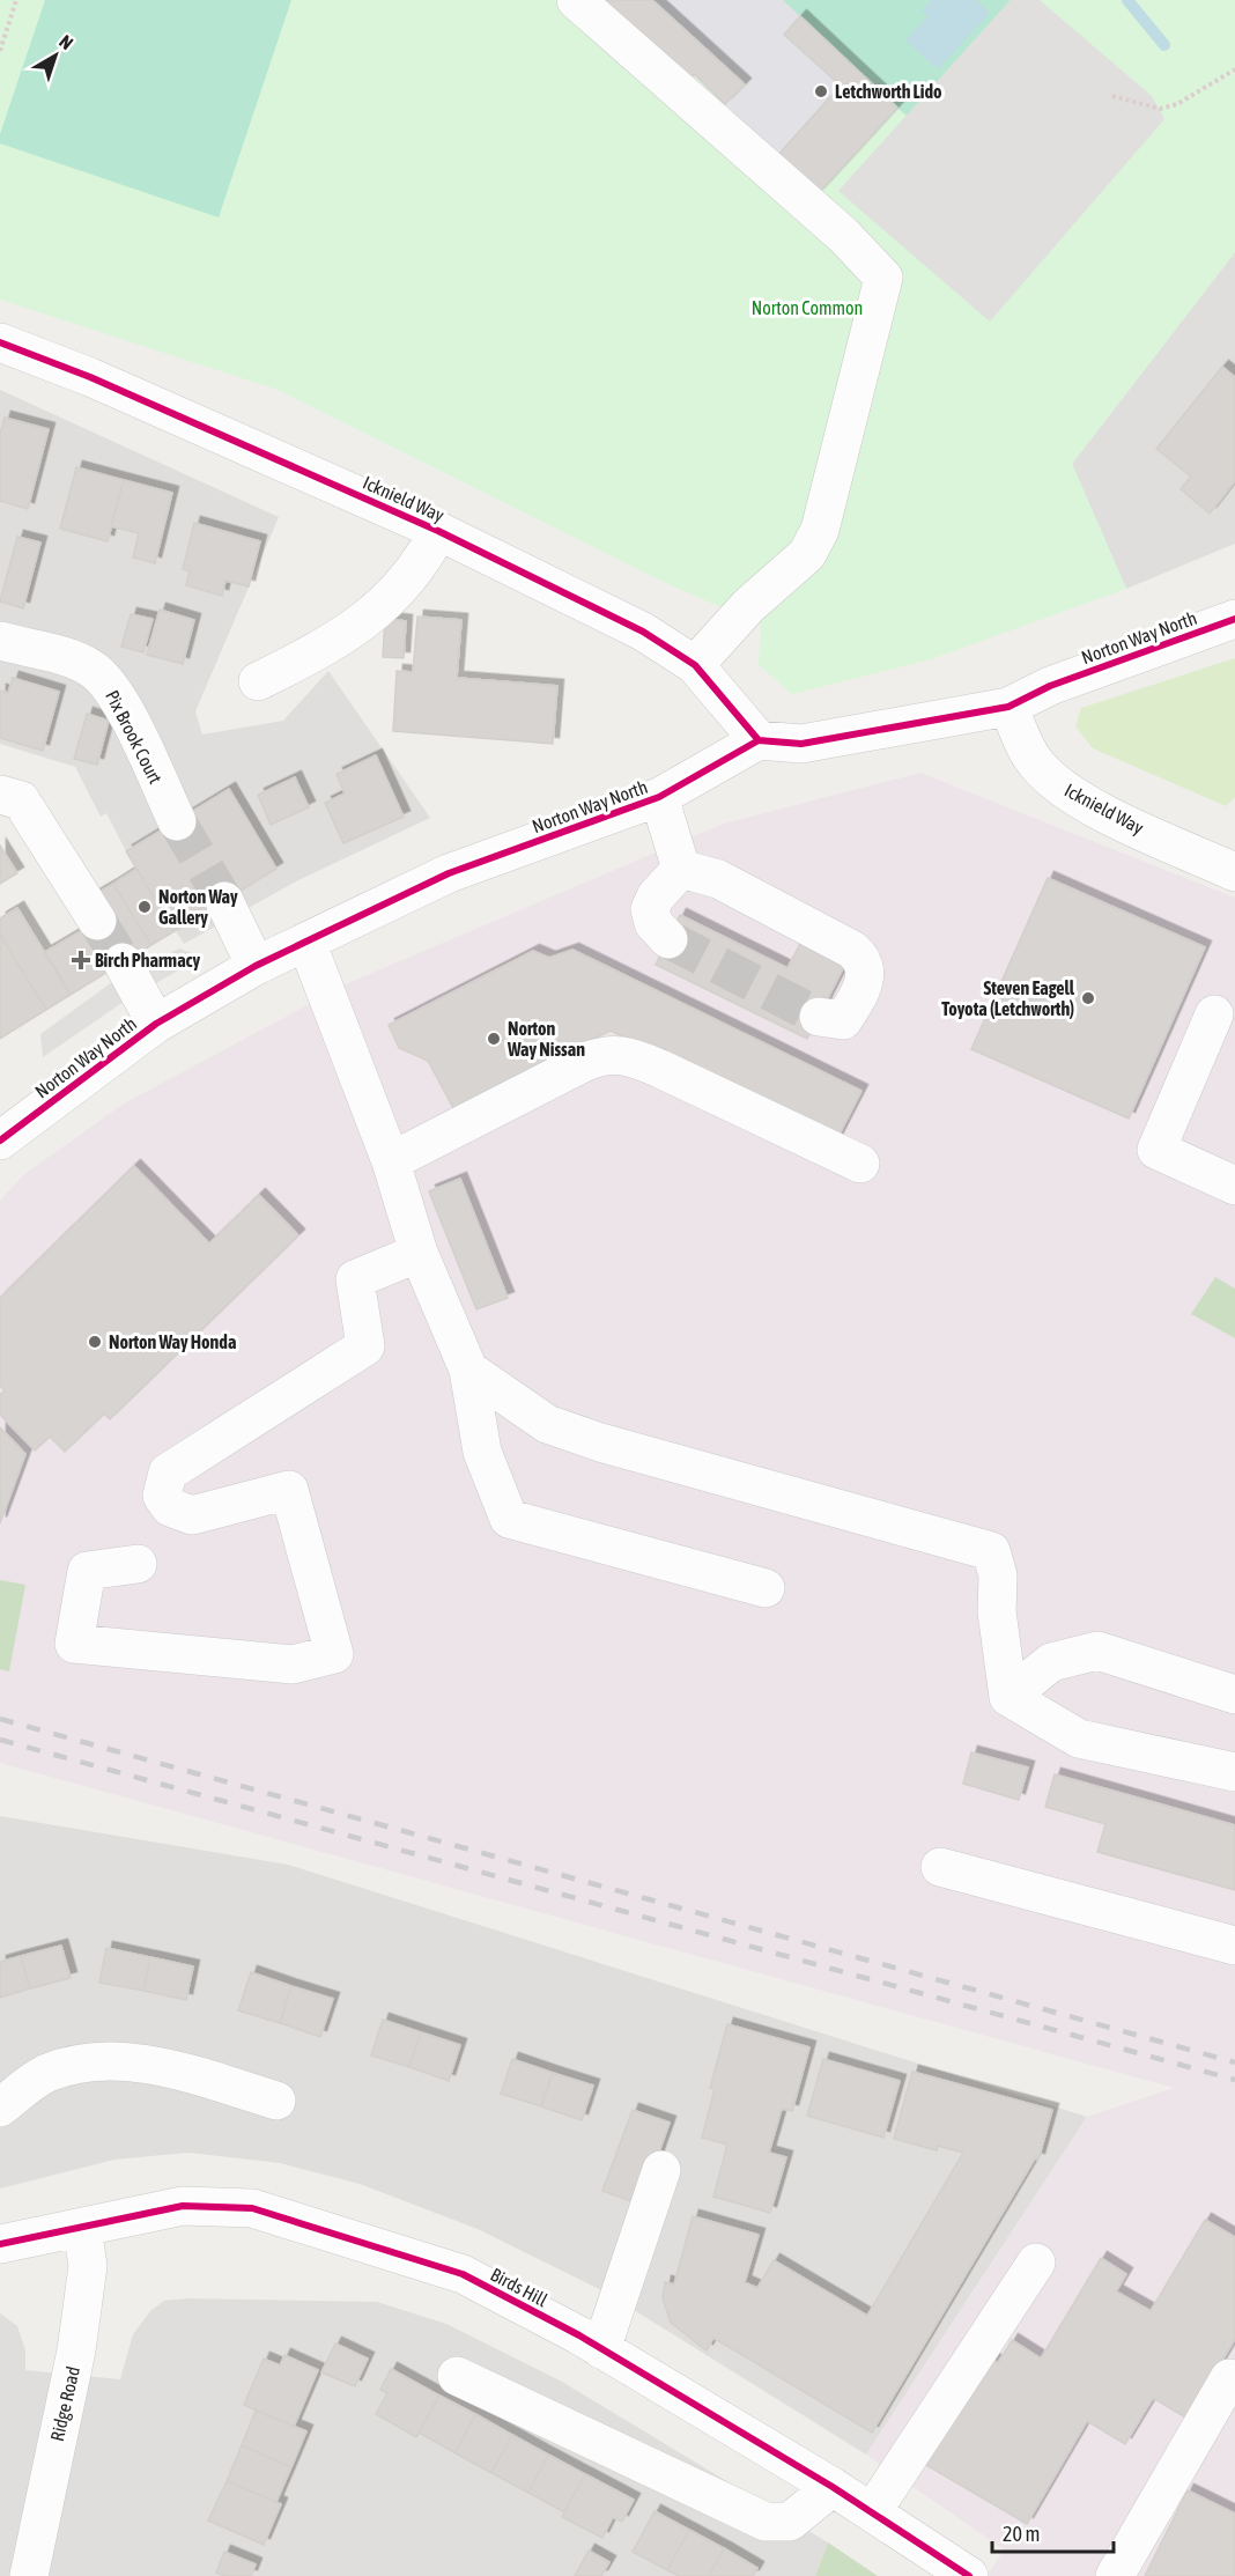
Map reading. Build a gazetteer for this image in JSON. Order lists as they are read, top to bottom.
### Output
{
  "streets": {
    "street": [
      "Icknield Way",
      "Norton Way North",
      "Pix Brook Court",
      "Birds Hill",
      "Ridge Road"
    ]
  },
  "crossings": [
    ["Icknield Way", "Norton Way North"],
    ["Birds Hill", "Ridge Road"]
  ],
  "parks": ["Norton Common"],
  "places": {
    "other": [
      "Letchworth Lido",
      "Norton Way Gallery",
      "Steven Eagell Toyota (Letchworth)",
      "Norton Way Nissan",
      "Norton Way Honda"
    ],
    "health": ["Birch Pharmacy"]
  },
  "scale_bar": "20 m",
  "north": "top right"
}
